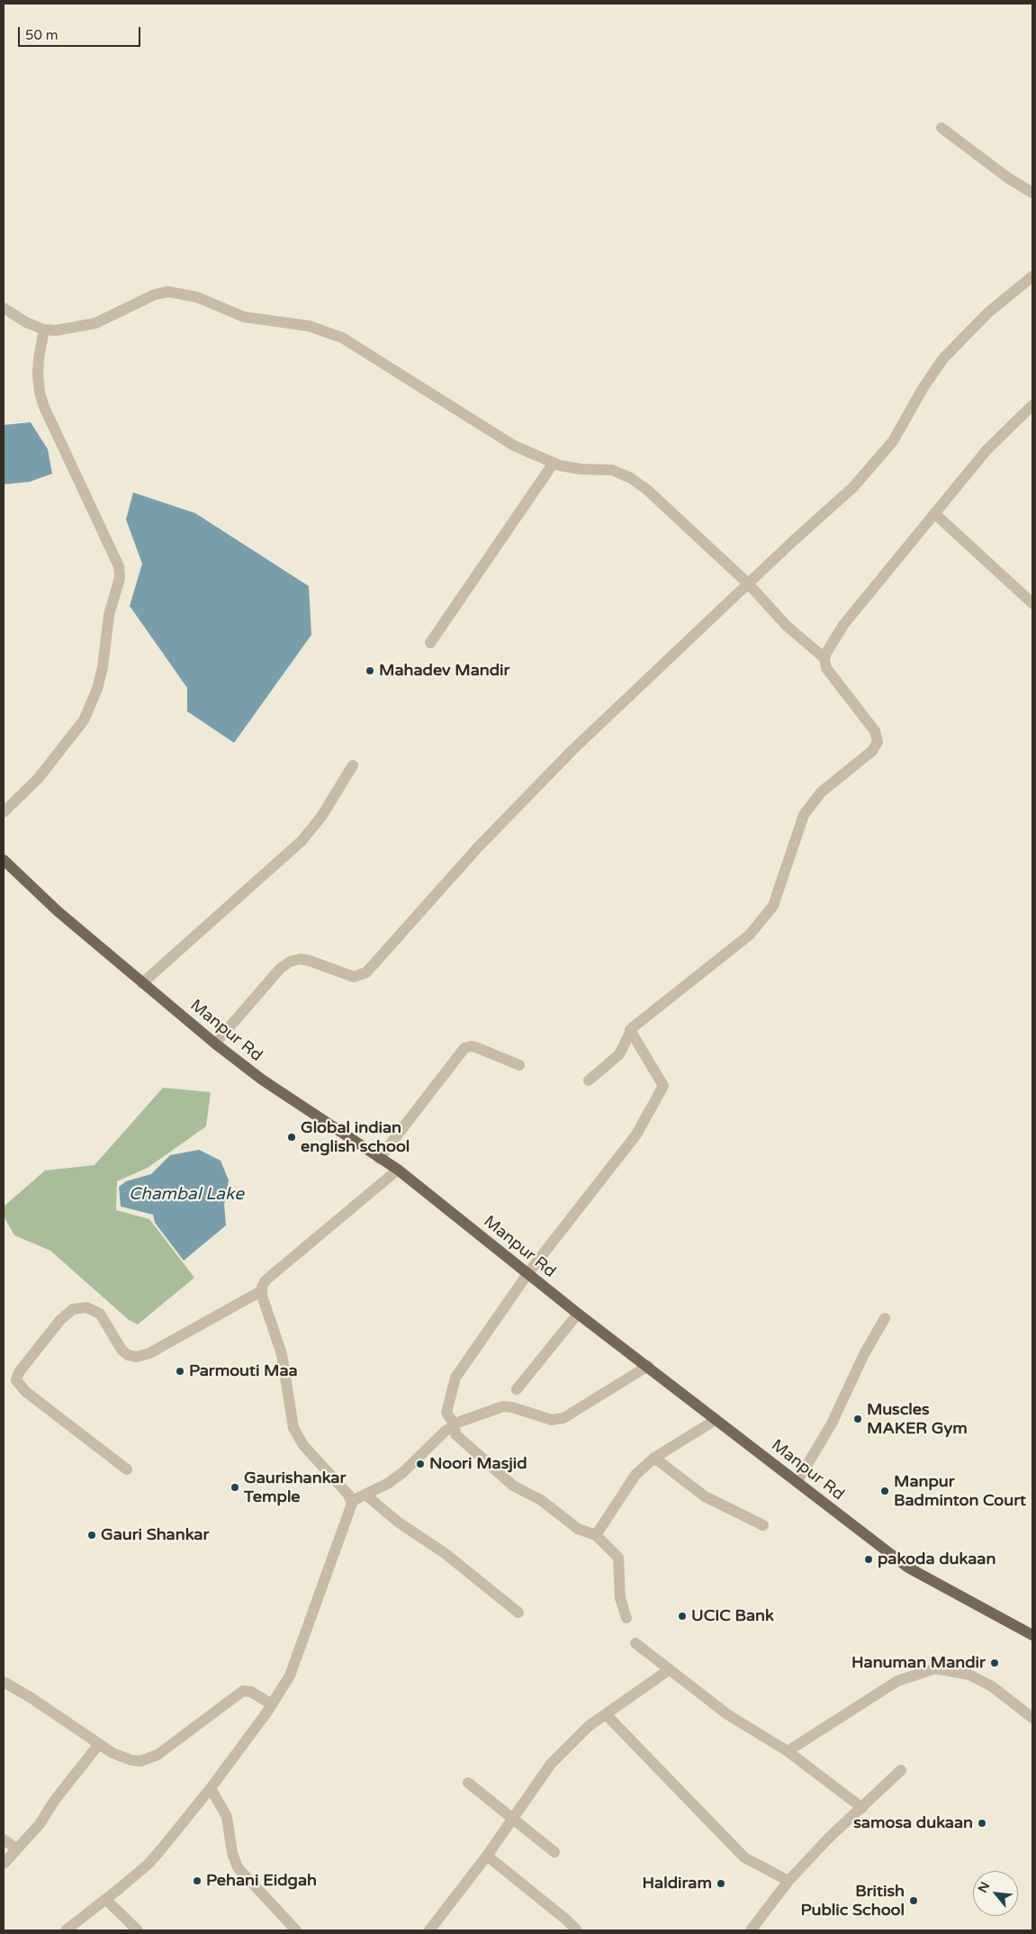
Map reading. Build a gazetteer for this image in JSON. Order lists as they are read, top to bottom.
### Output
{
  "streets": {
    "main road": ["Manpur Rd"]
  },
  "water": ["Chambal Lake"],
  "places": [
    "Mahadev Mandir",
    "Global indian english school",
    "Parmouti Maa",
    "Muscles MAKER Gym",
    "Noori Masjid",
    "Gaurishankar Temple",
    "Manpur Badminton Court",
    "Gauri Shankar",
    "pakoda dukaan",
    "UCIC Bank",
    "Hanuman Mandir",
    "samosa dukaan",
    "Pehani Eidgah",
    "Haldiram",
    "British Public School"
  ],
  "scale_bar": "50 m",
  "north": "top left"
}
